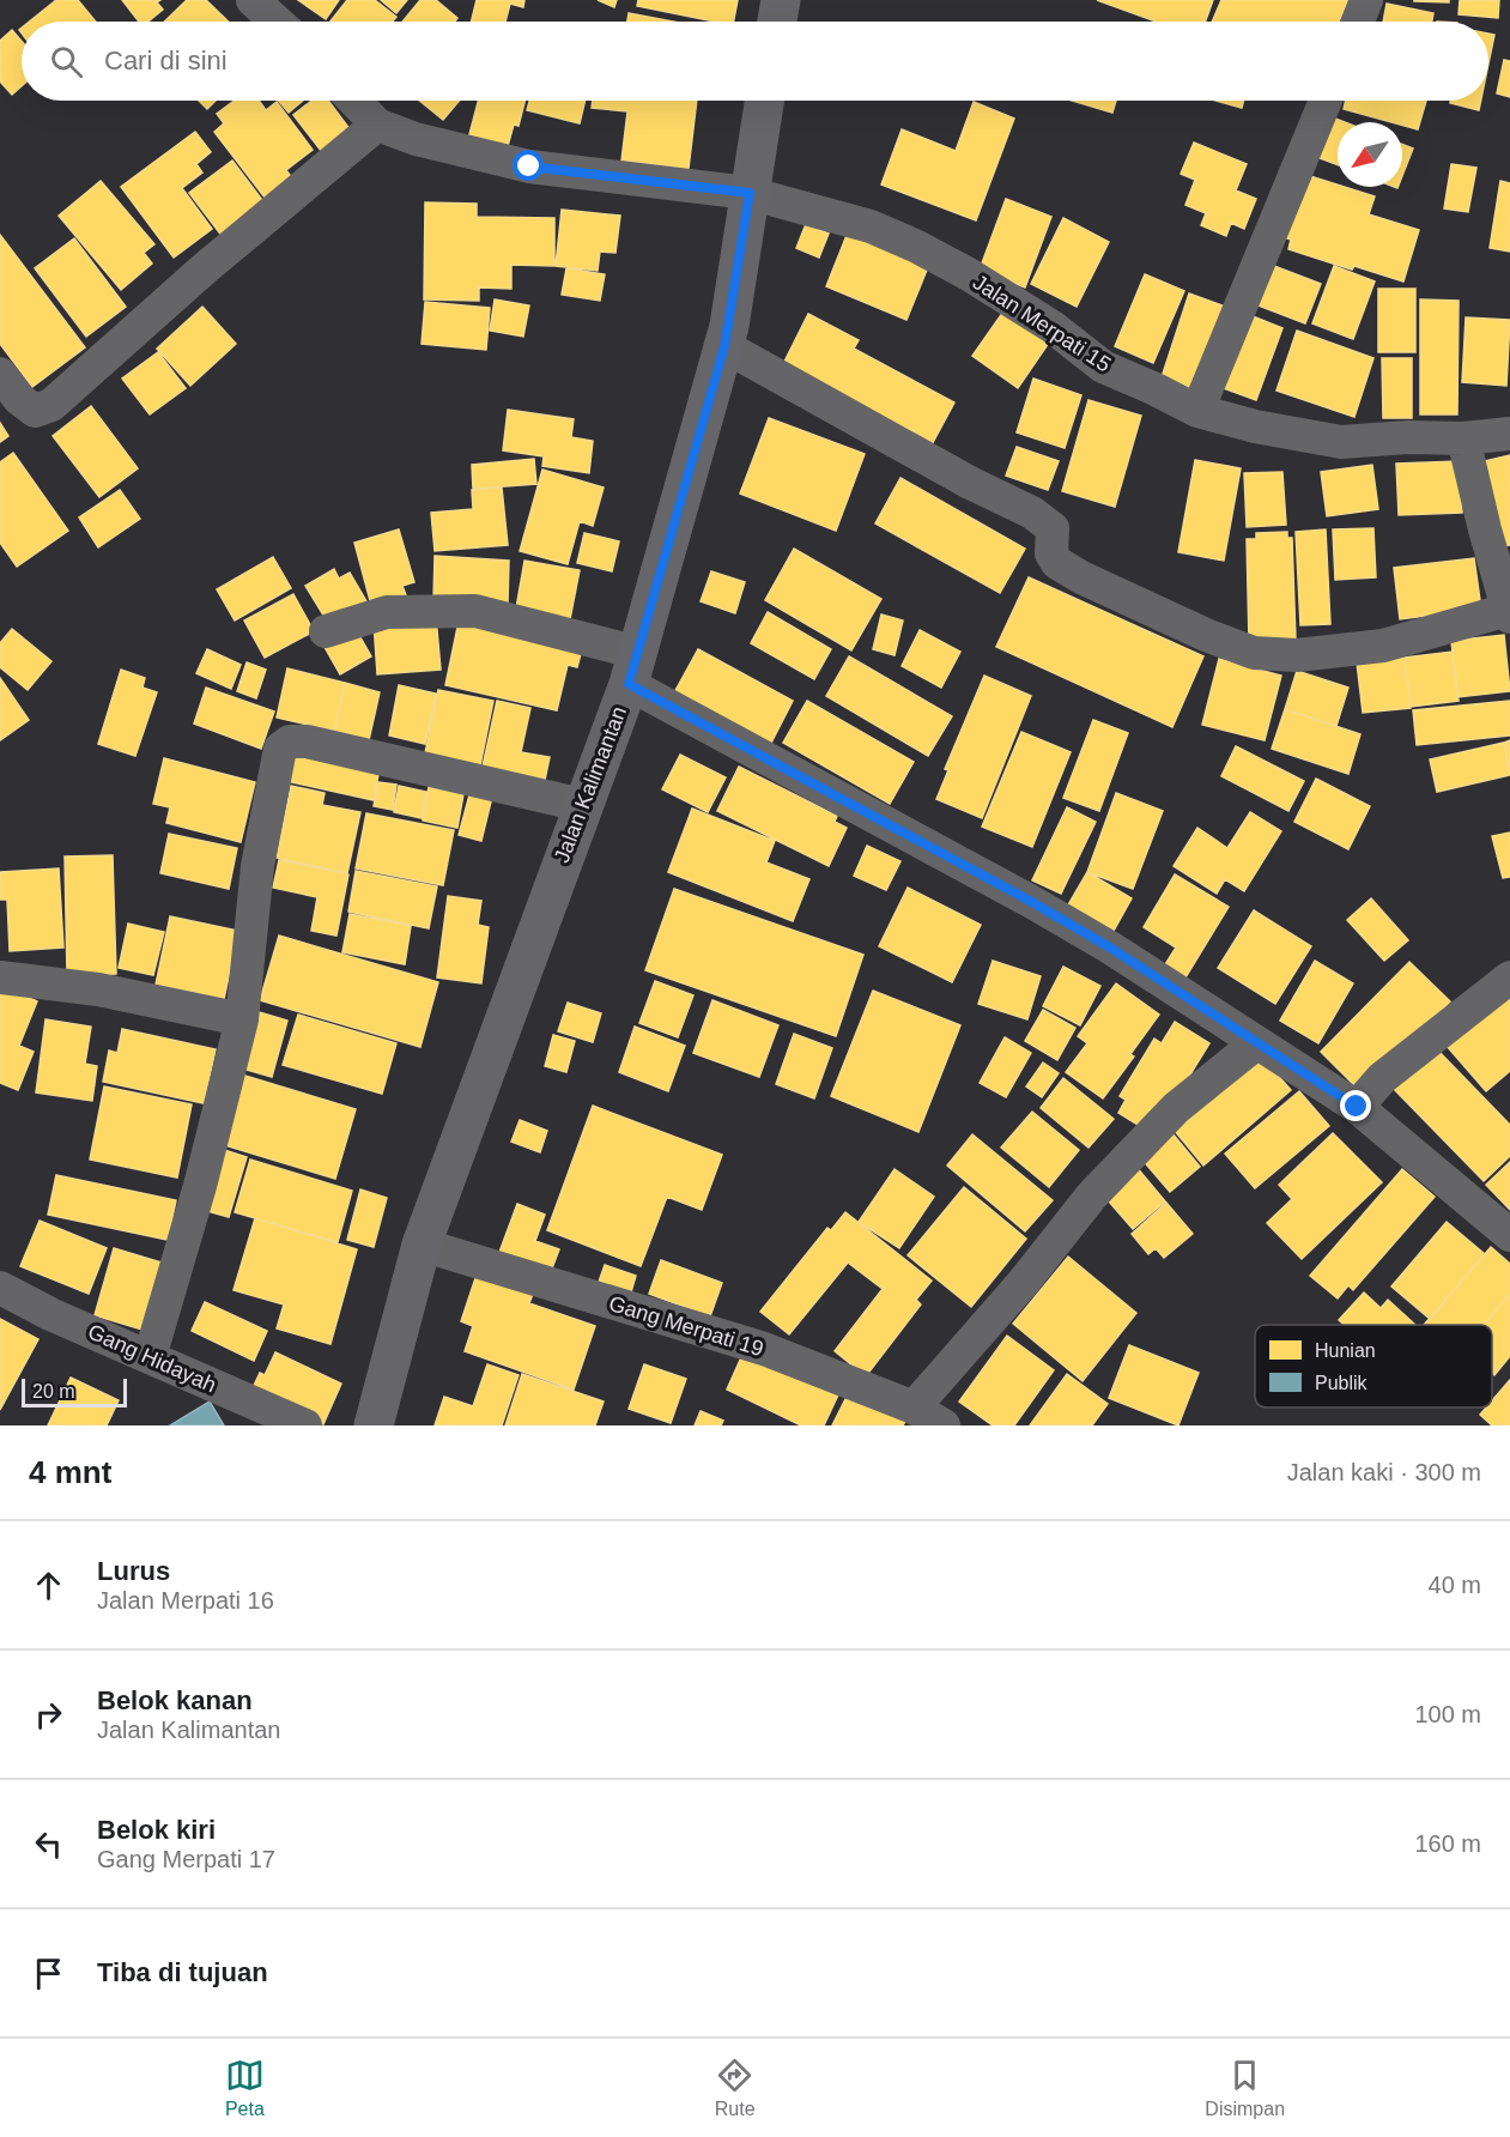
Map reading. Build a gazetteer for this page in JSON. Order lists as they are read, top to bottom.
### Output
{
  "streets": {
    "main road": ["Jalan Kalimantan"],
    "street": ["Jalan Merpati 15", "Gang Merpati 19", "Gang Hidayah"]
  },
  "crossings": [
    ["Jalan Merpati 15", "Jalan Kalimantan"],
    ["Jalan Kalimantan", "Gang Merpati 19"]
  ],
  "legend": ["Hunian", "Publik"],
  "scale_bar": "20 m",
  "north": "bottom left",
  "page": {
    "search": "Cari di sini",
    "scale": "20 m",
    "heading": ["4 mnt", "Jalan kaki · 300 m"],
    "list": [
      ["Lurus", "Jalan Merpati 16", "40 m"],
      ["Belok kanan", "Jalan Kalimantan", "100 m"],
      ["Belok kiri", "Gang Merpati 17", "160 m"],
      "Tiba di tujuan"
    ],
    "nav": ["Peta", "Rute", "Disimpan"]
  }
}
